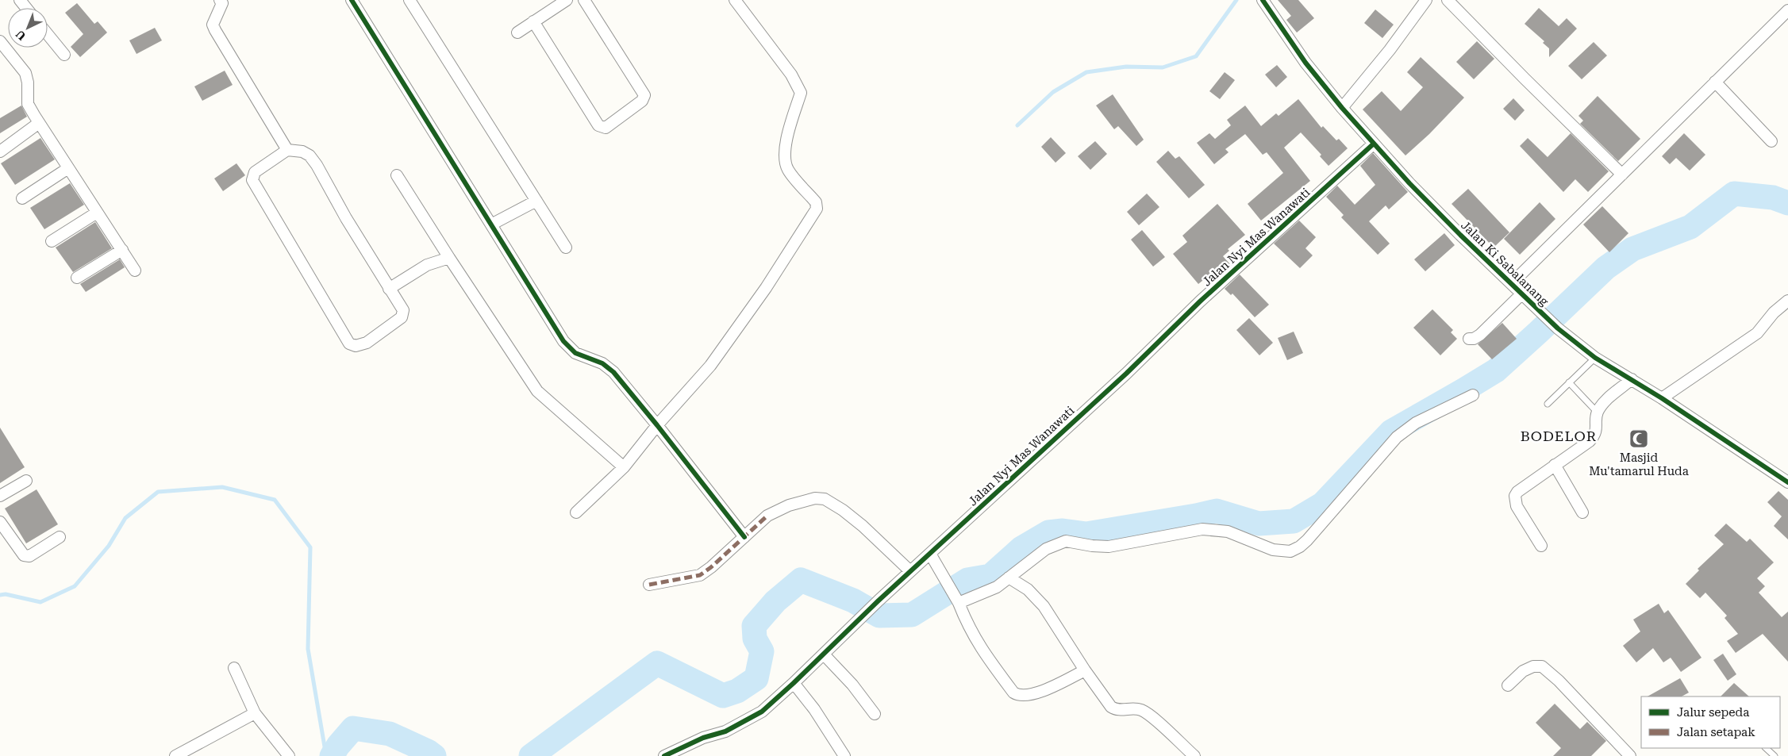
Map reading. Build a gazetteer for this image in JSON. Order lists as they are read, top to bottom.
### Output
{
  "streets": {
    "street": ["Jalan Nyi Mas Wanawati", "Jalan Ki Sabalanang"]
  },
  "crossings": [
    ["Jalan Nyi Mas Wanawati", "Jalan Ki Sabalanang"]
  ],
  "districts": ["BODELOR"],
  "places": {
    "mosque": ["Masjid Mu'tamarul Huda"]
  },
  "legend": ["Jalur sepeda", "Jalan setapak"],
  "north": "bottom left"
}
